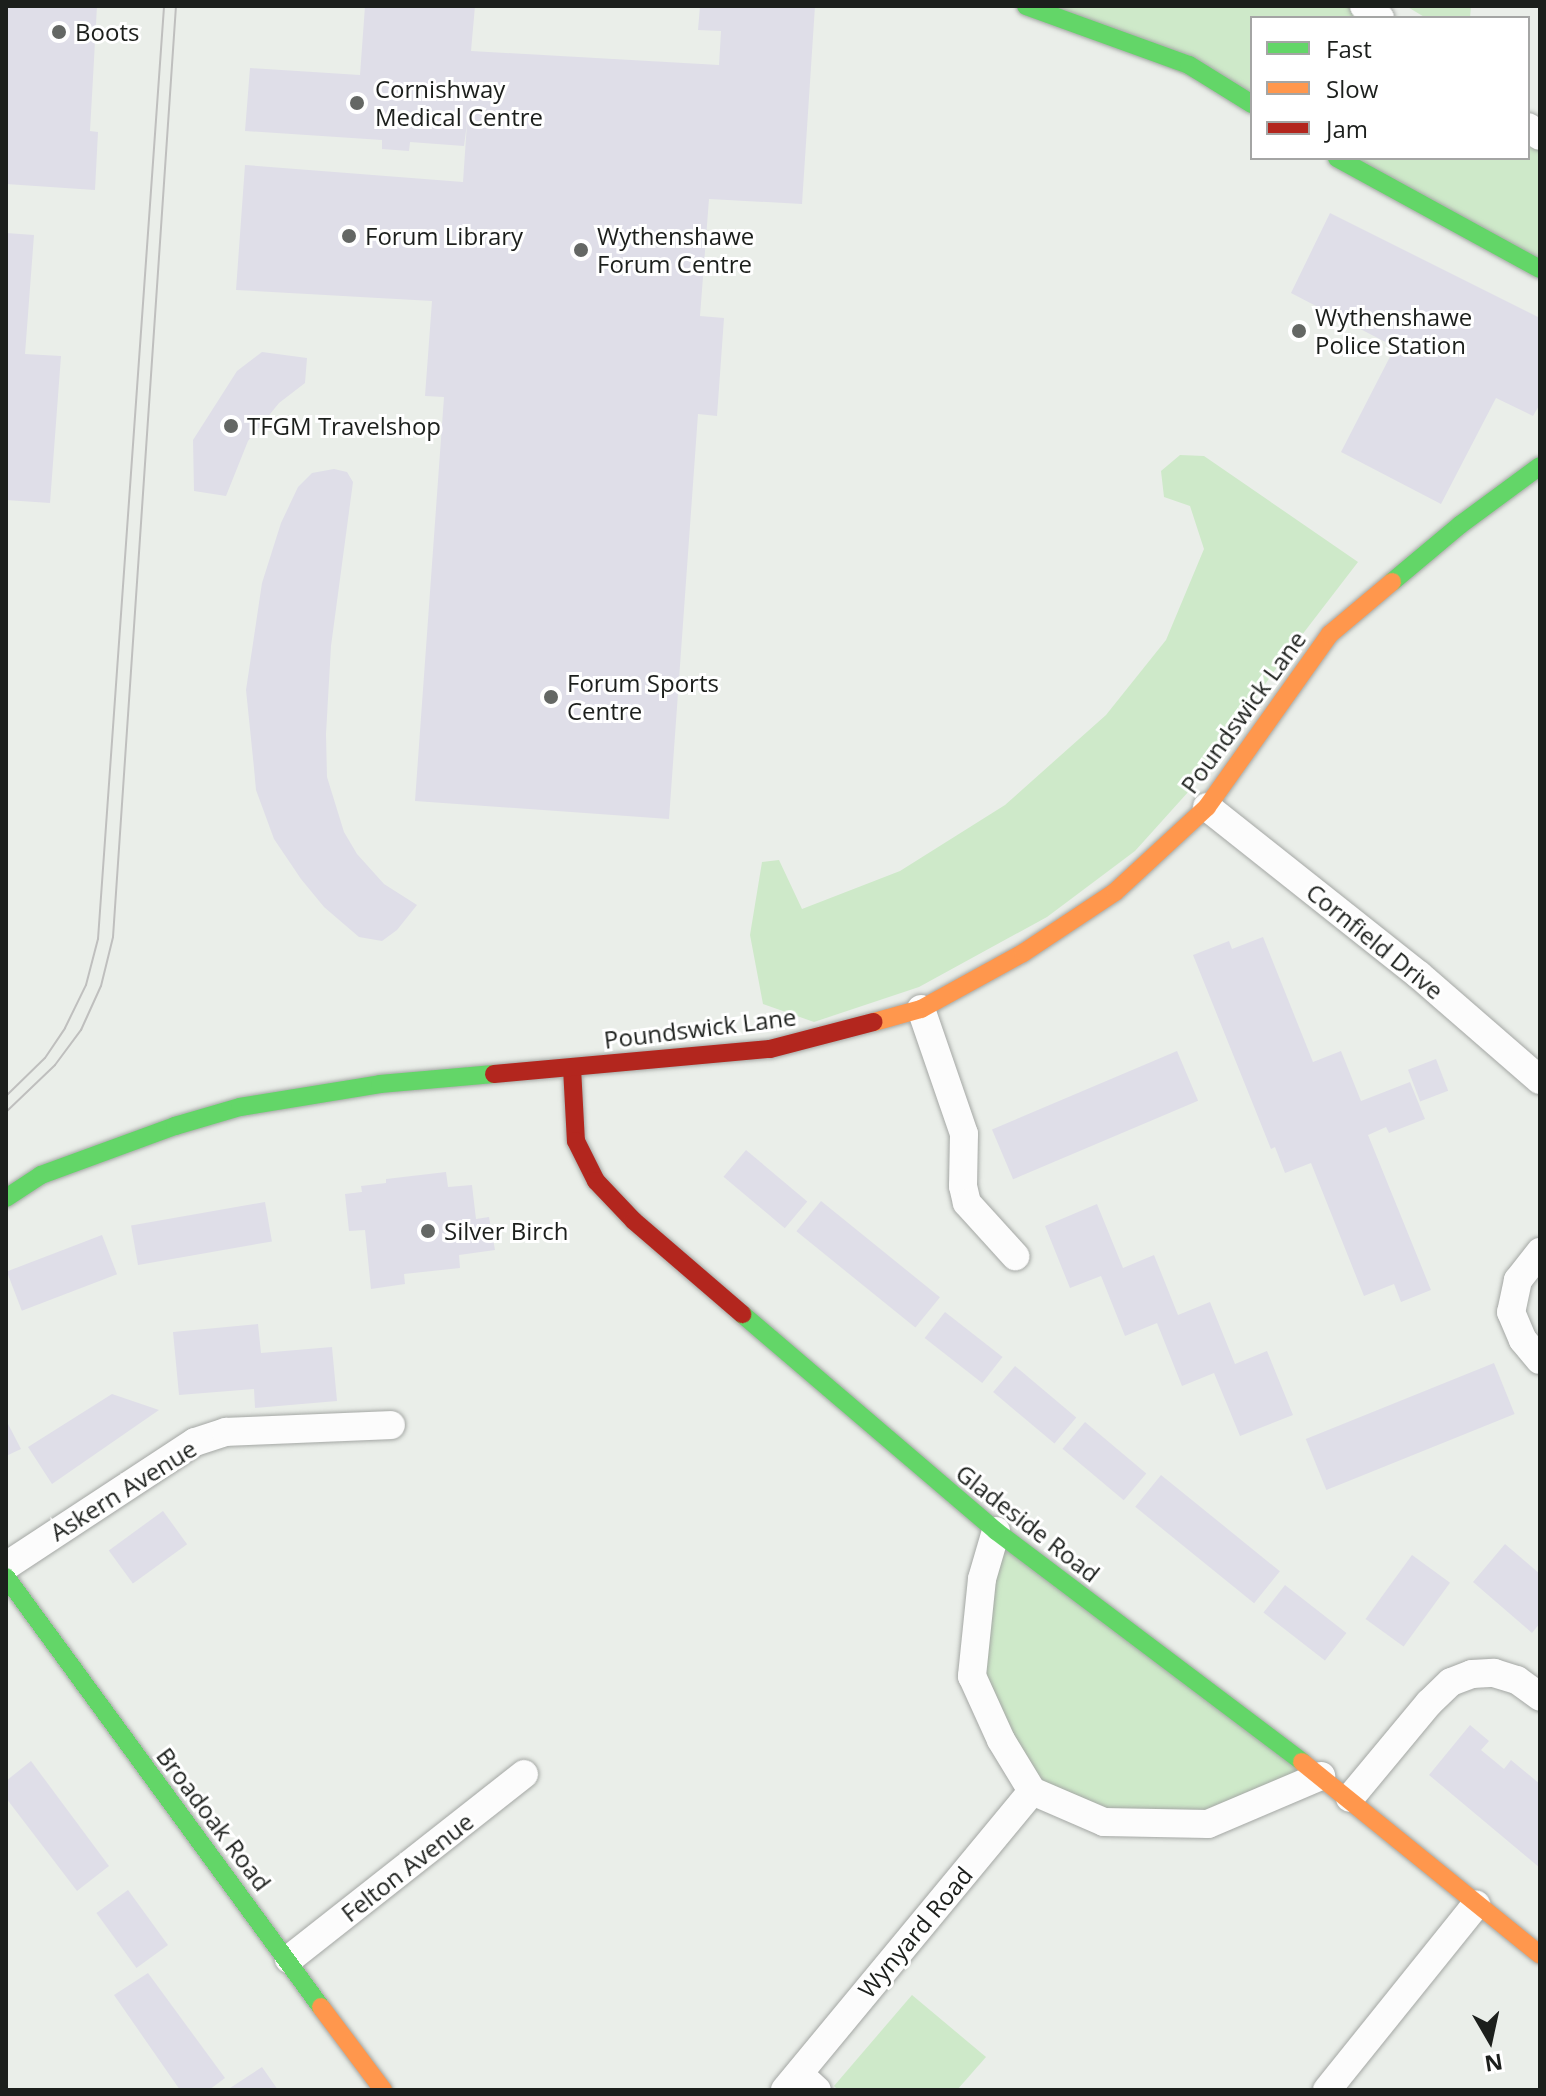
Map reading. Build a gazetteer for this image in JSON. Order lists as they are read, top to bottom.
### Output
{
  "streets": {
    "street": [
      "Poundswick Lane",
      "Cornfield Drive",
      "Askern Avenue",
      "Gladeside Road",
      "Broadoak Road",
      "Felton Avenue",
      "Wynyard Road"
    ]
  },
  "crossings": [
    ["Poundswick Lane", "Cornfield Drive"],
    ["Poundswick Lane", "Gladeside Road"],
    ["Broadoak Road", "Felton Avenue"]
  ],
  "places": [
    "Boots",
    "Cornishway Medical Centre",
    "Forum Library",
    "Wythenshawe Forum Centre",
    "Wythenshawe Police Station",
    "TFGM Travelshop",
    "Forum Sports Centre",
    "Silver Birch"
  ],
  "legend": ["Fast", "Slow", "Jam"],
  "north": "bottom"
}
